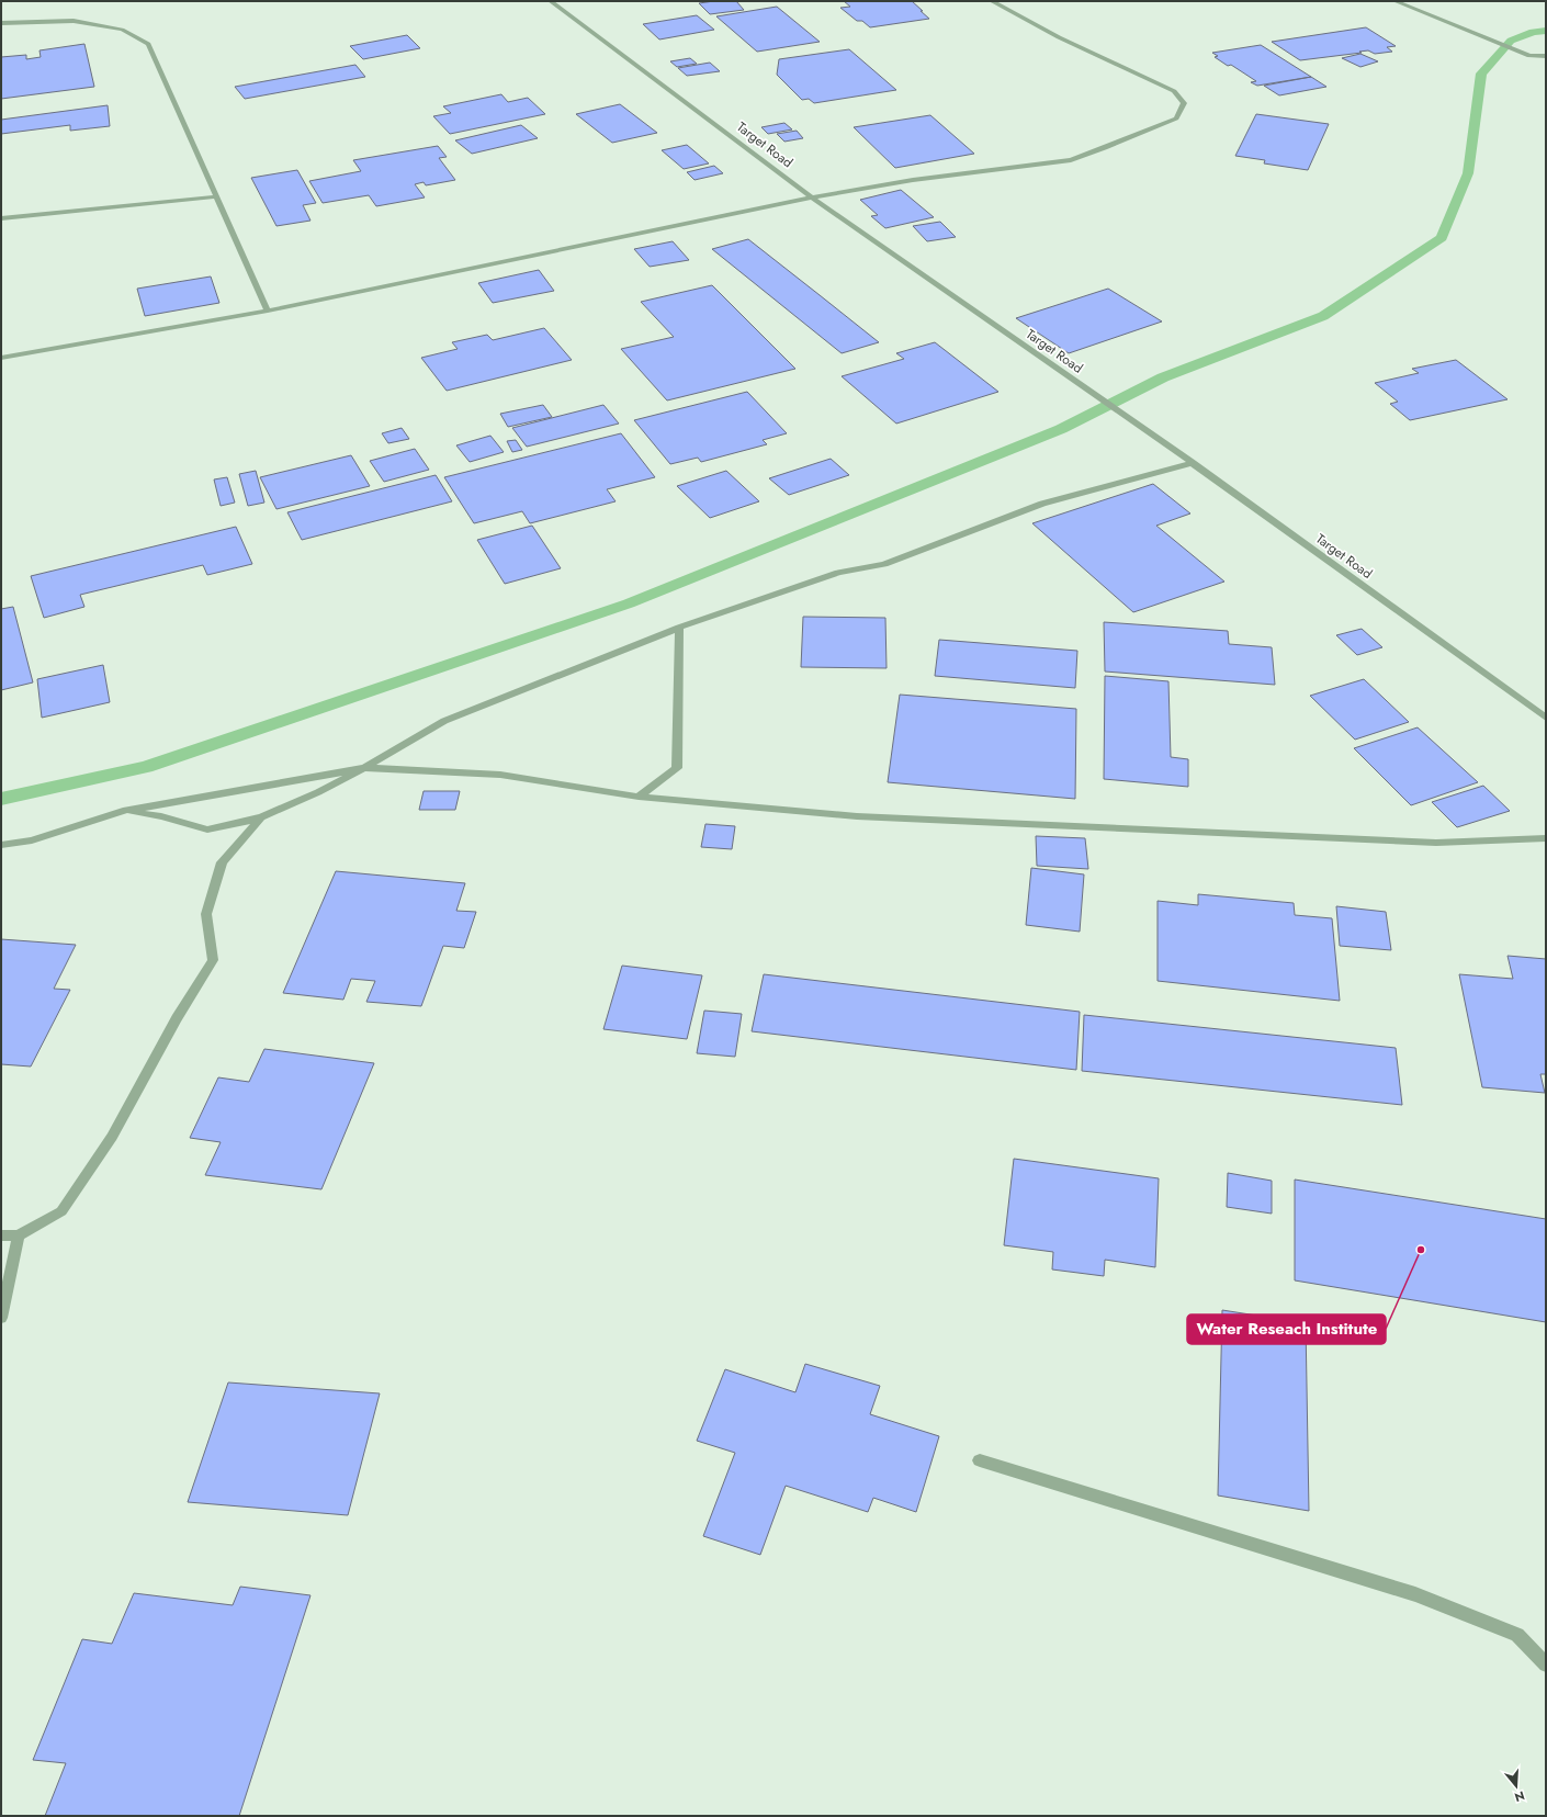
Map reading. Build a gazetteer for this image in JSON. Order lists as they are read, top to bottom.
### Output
{
  "streets": {
    "street": ["Target Road"]
  },
  "places": ["Water Reseach Institute"],
  "north": "bottom"
}
